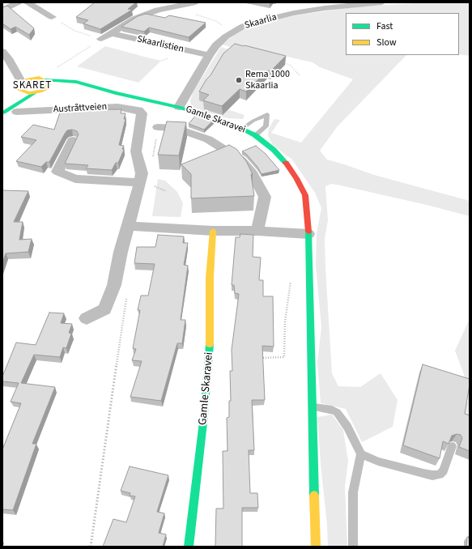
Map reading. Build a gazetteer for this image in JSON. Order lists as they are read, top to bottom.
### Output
{
  "streets": {
    "street": [
      "Skaarlia",
      "Skaarlistien",
      "Austråttveien",
      "Gamle Skaravei"
    ]
  },
  "crossings": [
    ["Skaarlia", "Skaarlistien"],
    ["Skaarlia", "Gamle Skaravei"],
    ["Austråttveien", "Gamle Skaravei"]
  ],
  "districts": ["SKARET"],
  "places": ["Rema 1000 Skaarlia"],
  "legend": ["Fast", "Slow"]
}
